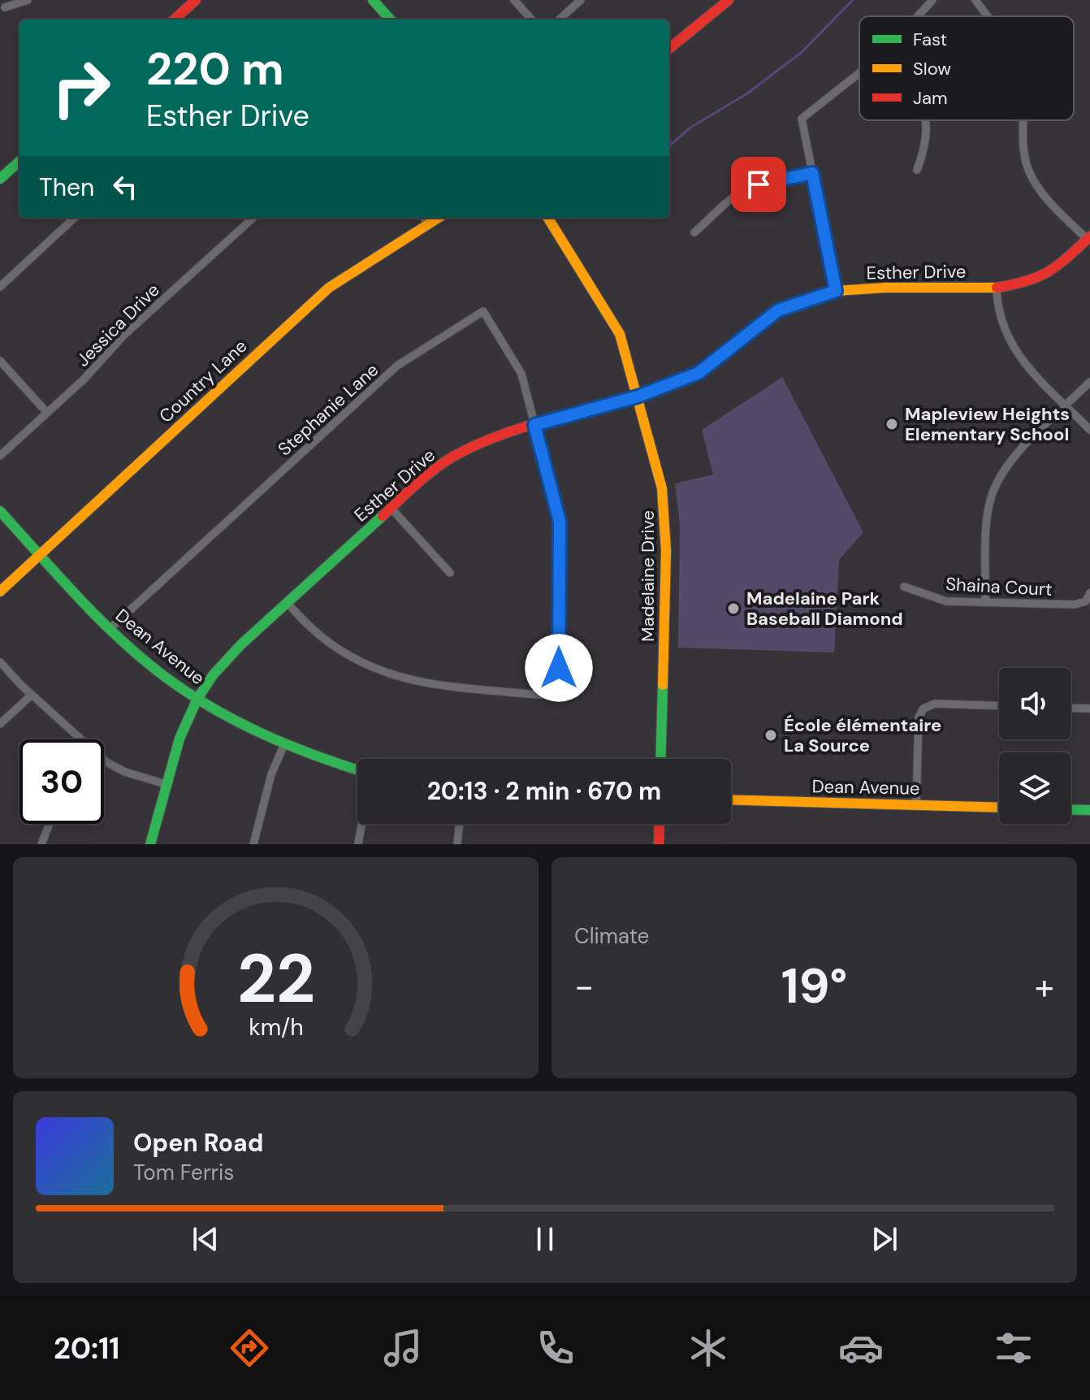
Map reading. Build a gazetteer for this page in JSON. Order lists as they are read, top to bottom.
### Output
{
  "streets": {
    "street": [
      "Esther Drive",
      "Jessica Drive",
      "Country Lane",
      "Stephanie Lane",
      "Madelaine Drive",
      "Shaina Court",
      "Dean Avenue"
    ]
  },
  "crossings": [
    ["Esther Drive", "Stephanie Lane"],
    ["Esther Drive", "Madelaine Drive"],
    ["Esther Drive", "Dean Avenue"],
    ["Country Lane", "Dean Avenue"],
    ["Stephanie Lane", "Dean Avenue"]
  ],
  "places": ["Mapleview Heights Elementary School", "Madelaine Park Baseball Diamond", "École élémentaire La Source"],
  "legend": ["Fast", "Slow", "Jam"],
  "page": {
    "turn": ["220 m", "Esther Drive"],
    "then": "Then",
    "limit": "30",
    "trip": "20:13 · 2 min · 670 m",
    "tile": "Climate",
    "heat": ["−", "19°", "+"],
    "song": ["Open Road", "Tom Ferris"],
    "tabs": "20:11",
    "gauge": ["22", "km/h"]
  }
}
